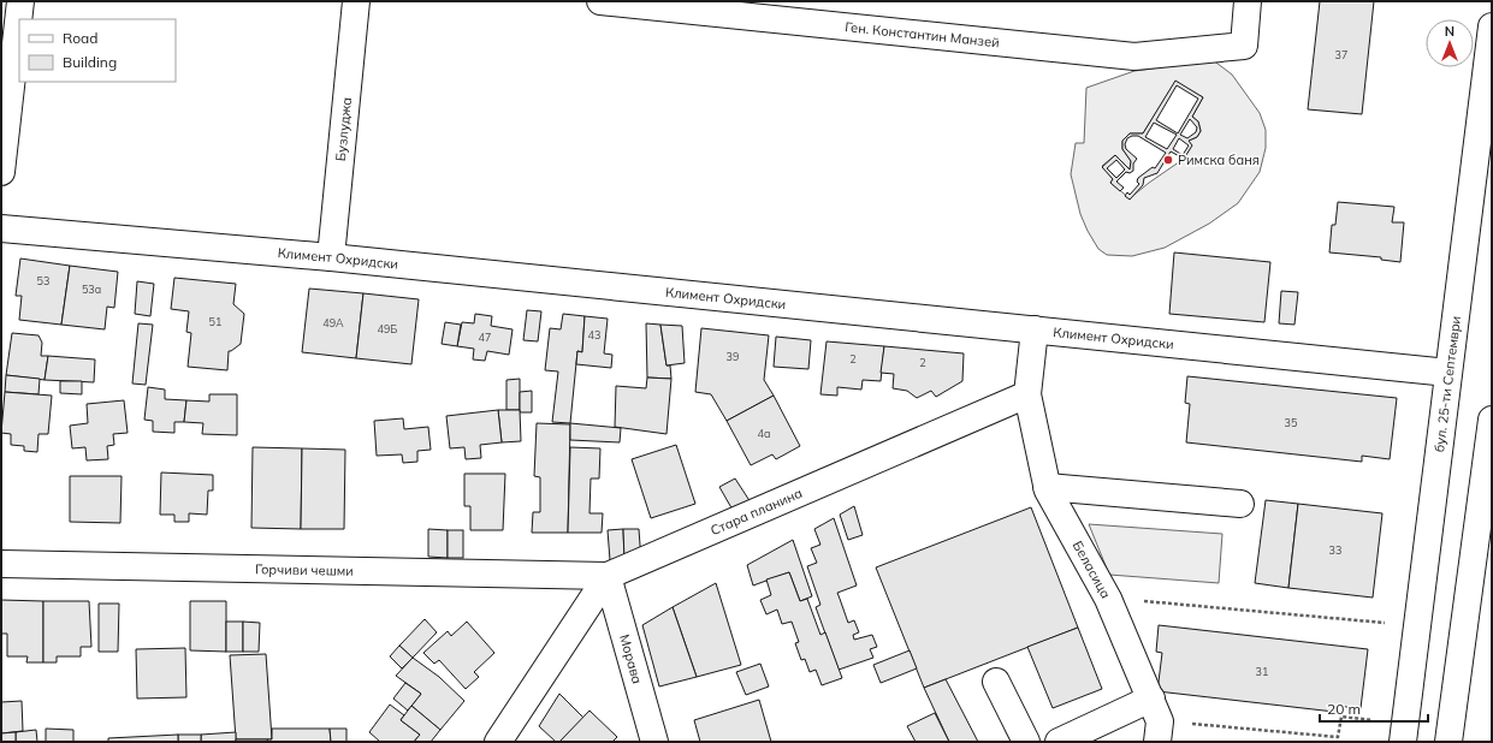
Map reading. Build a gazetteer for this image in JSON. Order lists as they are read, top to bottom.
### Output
{
  "streets": {
    "street": [
      "Ген. Константин Манзей",
      "Бузлуджа",
      "Климент Охридски",
      "бул. 25-ти Септември",
      "Стара планина",
      "Беласица",
      "Горчиви чешми",
      "Морава"
    ]
  },
  "crossings": [
    ["Бузлуджа", "Климент Охридски"],
    ["Климент Охридски", "бул. 25-ти Септември"],
    ["Стара планина", "Беласица"],
    ["Стара планина", "Горчиви чешми"],
    ["Стара планина", "Морава"],
    ["Горчиви чешми", "Морава"]
  ],
  "places": ["Римска баня"],
  "house_numbers": [
    "37",
    "53",
    "53a",
    "51",
    "49А",
    "49Б",
    "43",
    "47",
    "39",
    "2",
    "2",
    "35",
    "4a",
    "33",
    "31"
  ],
  "legend": ["Road", "Building"],
  "scale_bar": "20 m",
  "north": "top"
}
